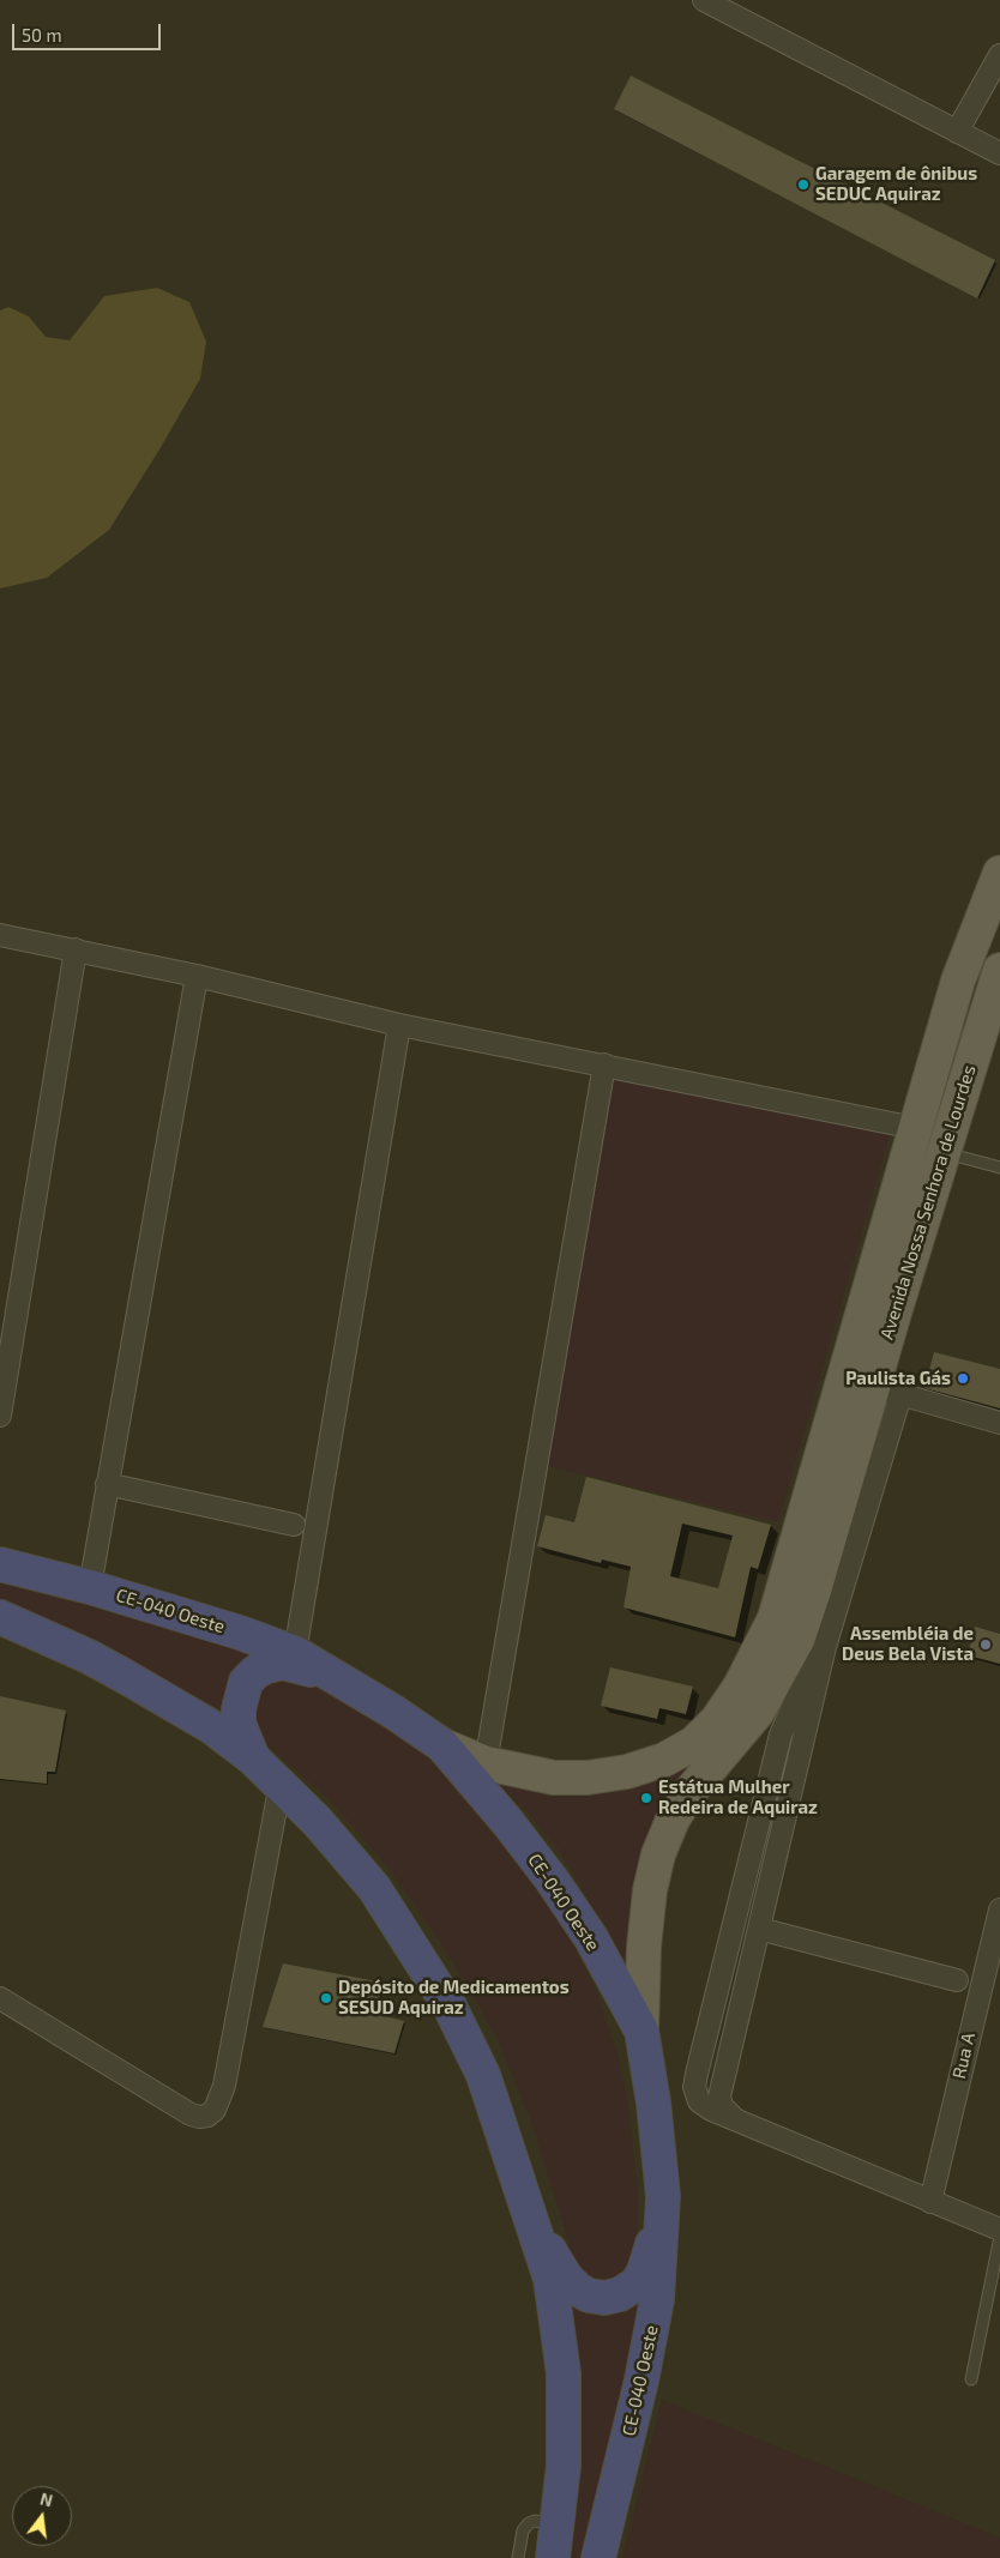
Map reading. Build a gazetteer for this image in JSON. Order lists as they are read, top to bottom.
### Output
{
  "streets": {
    "highway": ["CE-040 Oeste"],
    "main road": ["Avenida Nossa Senhora de Lourdes"],
    "street": ["Rua A"]
  },
  "crossings": [
    ["Avenida Nossa Senhora de Lourdes", "CE-040 Oeste"]
  ],
  "places": [
    "Garagem de ônibus SEDUC Aquiraz",
    "Paulista Gás",
    "Assembléia de Deus Bela Vista",
    "Estátua Mulher Redeira de Aquiraz",
    "Depósito de Medicamentos SESUD Aquiraz"
  ],
  "scale_bar": "50 m",
  "north": "top"
}
